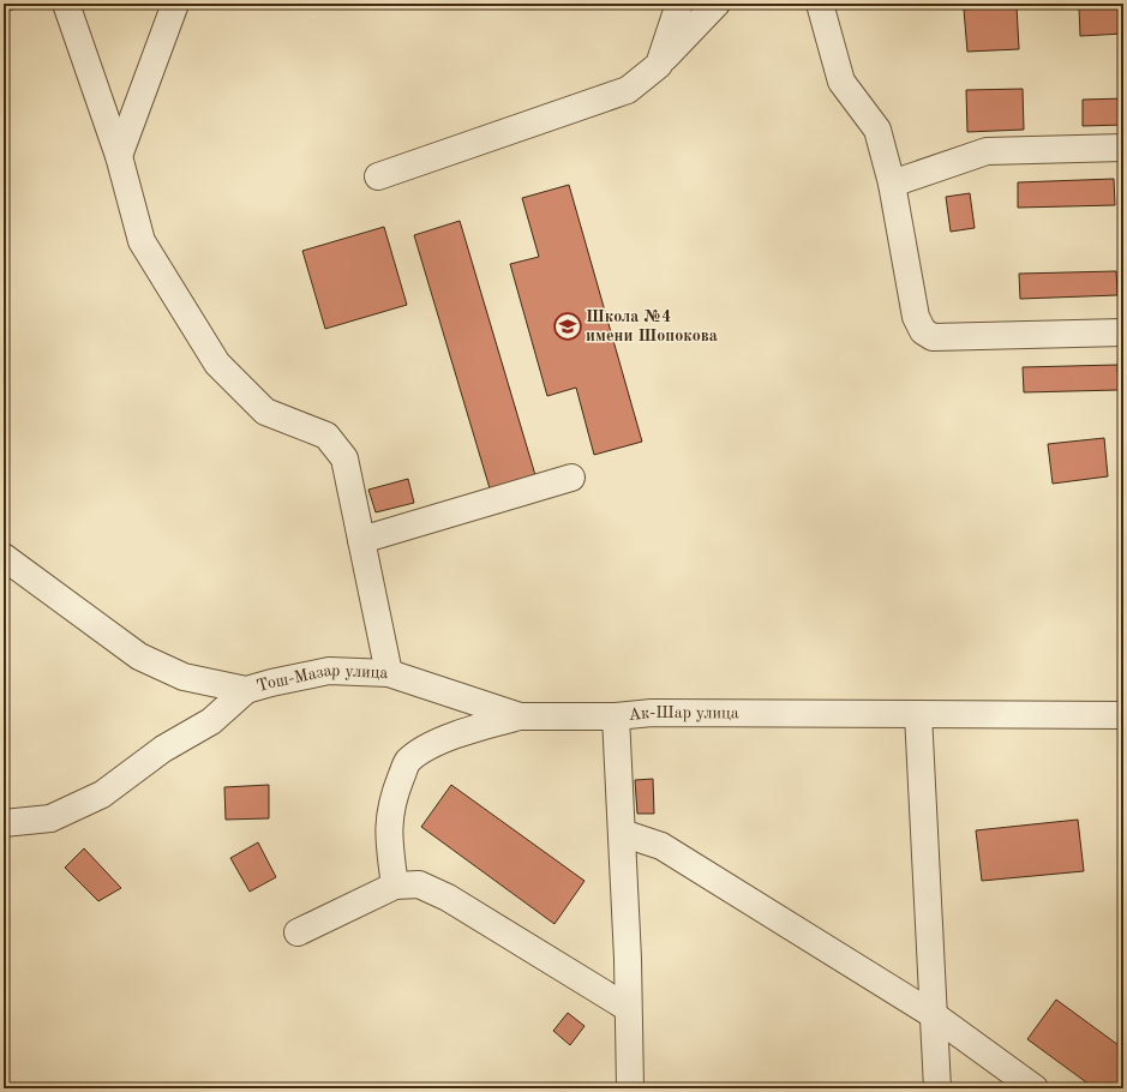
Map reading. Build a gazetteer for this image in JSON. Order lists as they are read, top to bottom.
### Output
{
  "streets": {
    "street": ["Тош-Мазар улица", "Ак-Шар улица"]
  },
  "crossings": [
    ["Тош-Мазар улица", "Ак-Шар улица"]
  ],
  "places": {
    "school or university": ["Школа №4 имени Шопокова"]
  }
}
